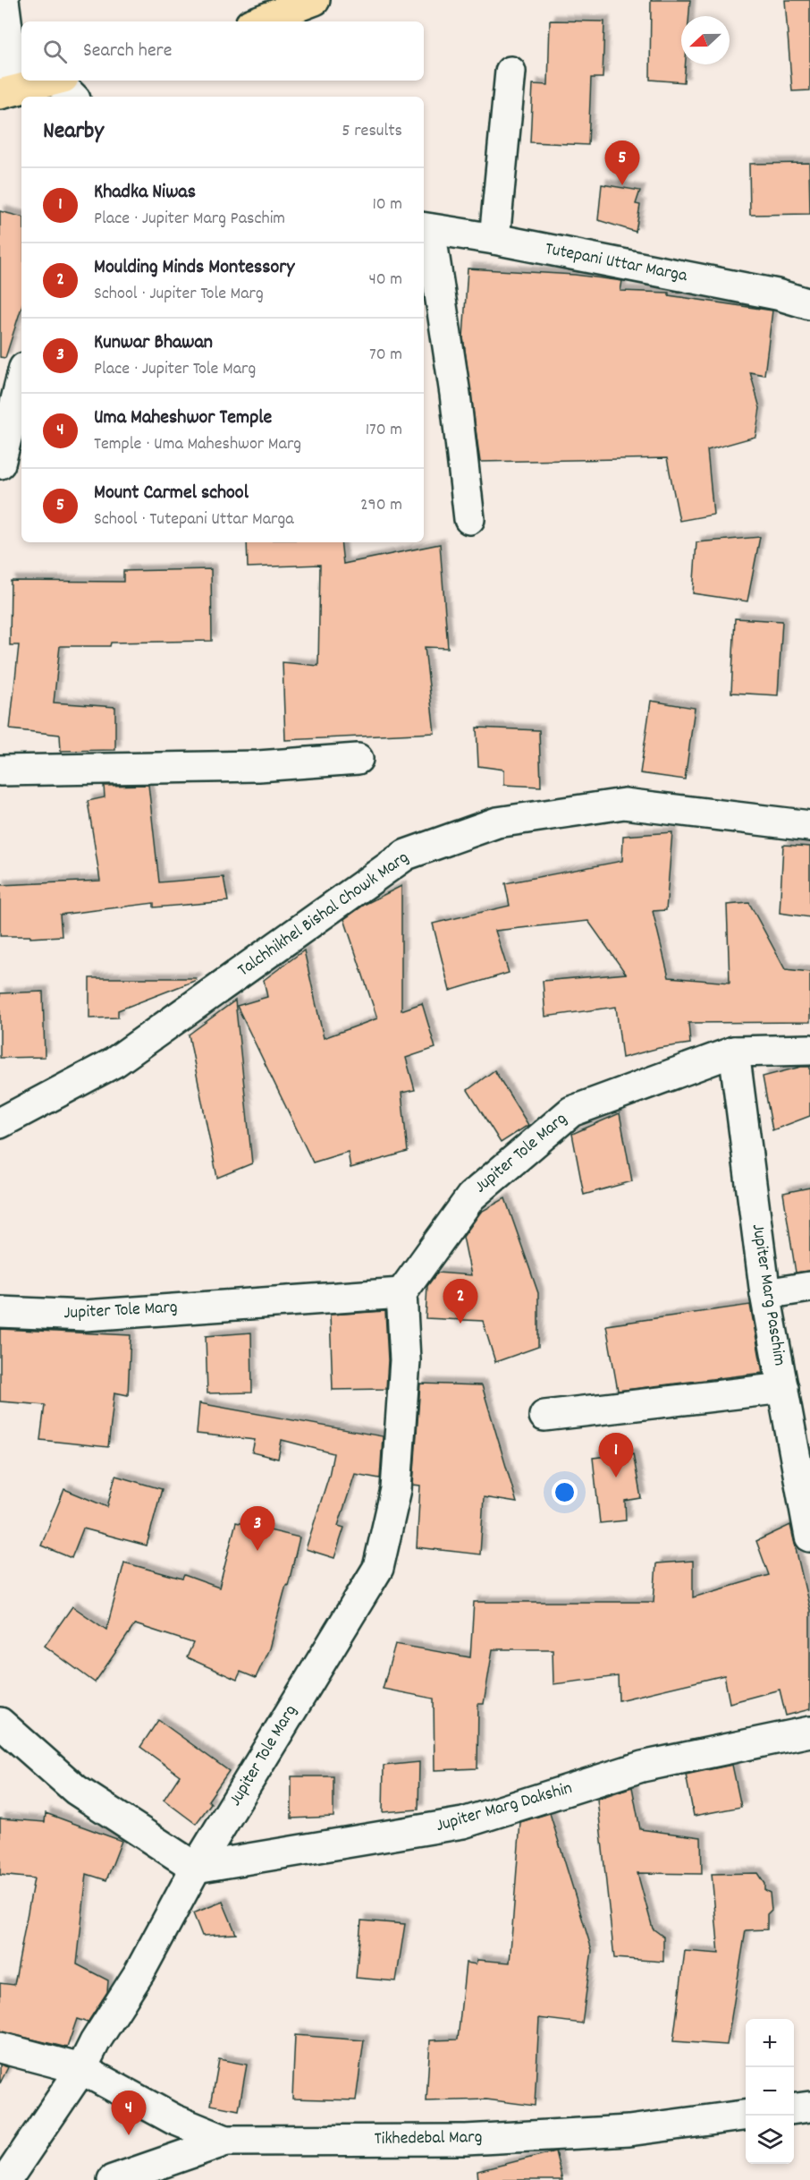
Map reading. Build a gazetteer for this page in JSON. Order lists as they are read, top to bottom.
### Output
{
  "streets": {
    "street": [
      "Tutepani Uttar Marga",
      "Talchhikhel Bishal Chowk Marg",
      "Jupiter Tole Marg",
      "Jupiter Marg Paschim",
      "Jupiter Marg Dakshin",
      "Tikhedebal Marg"
    ]
  },
  "crossings": [
    ["Jupiter Tole Marg", "Jupiter Marg Paschim"],
    ["Jupiter Tole Marg", "Jupiter Marg Dakshin"]
  ],
  "north": "left",
  "page": {
    "search": "Search here",
    "heading": ["Nearby", "5 results"],
    "pins": [
      "5",
      "2",
      "1",
      "3",
      "4"
    ],
    "list": [
      {
        "mark": "1",
        "name": "Khadka Niwas",
        "note": "Place · Jupiter Marg Paschim",
        "value": "10 m"
      },
      {
        "mark": "2",
        "name": "Moulding Minds Montessory",
        "note": "School · Jupiter Tole Marg",
        "value": "40 m"
      },
      {
        "mark": "3",
        "name": "Kunwar Bhawan",
        "note": "Place · Jupiter Tole Marg",
        "value": "70 m"
      },
      {
        "mark": "4",
        "name": "Uma Maheshwor Temple",
        "note": "Temple · Uma Maheshwor Marg",
        "value": "170 m"
      },
      {
        "mark": "5",
        "name": "Mount Carmel school",
        "note": "School · Tutepani Uttar Marga",
        "value": "290 m"
      }
    ],
    "map_buttons": ["+", "−"]
  }
}
